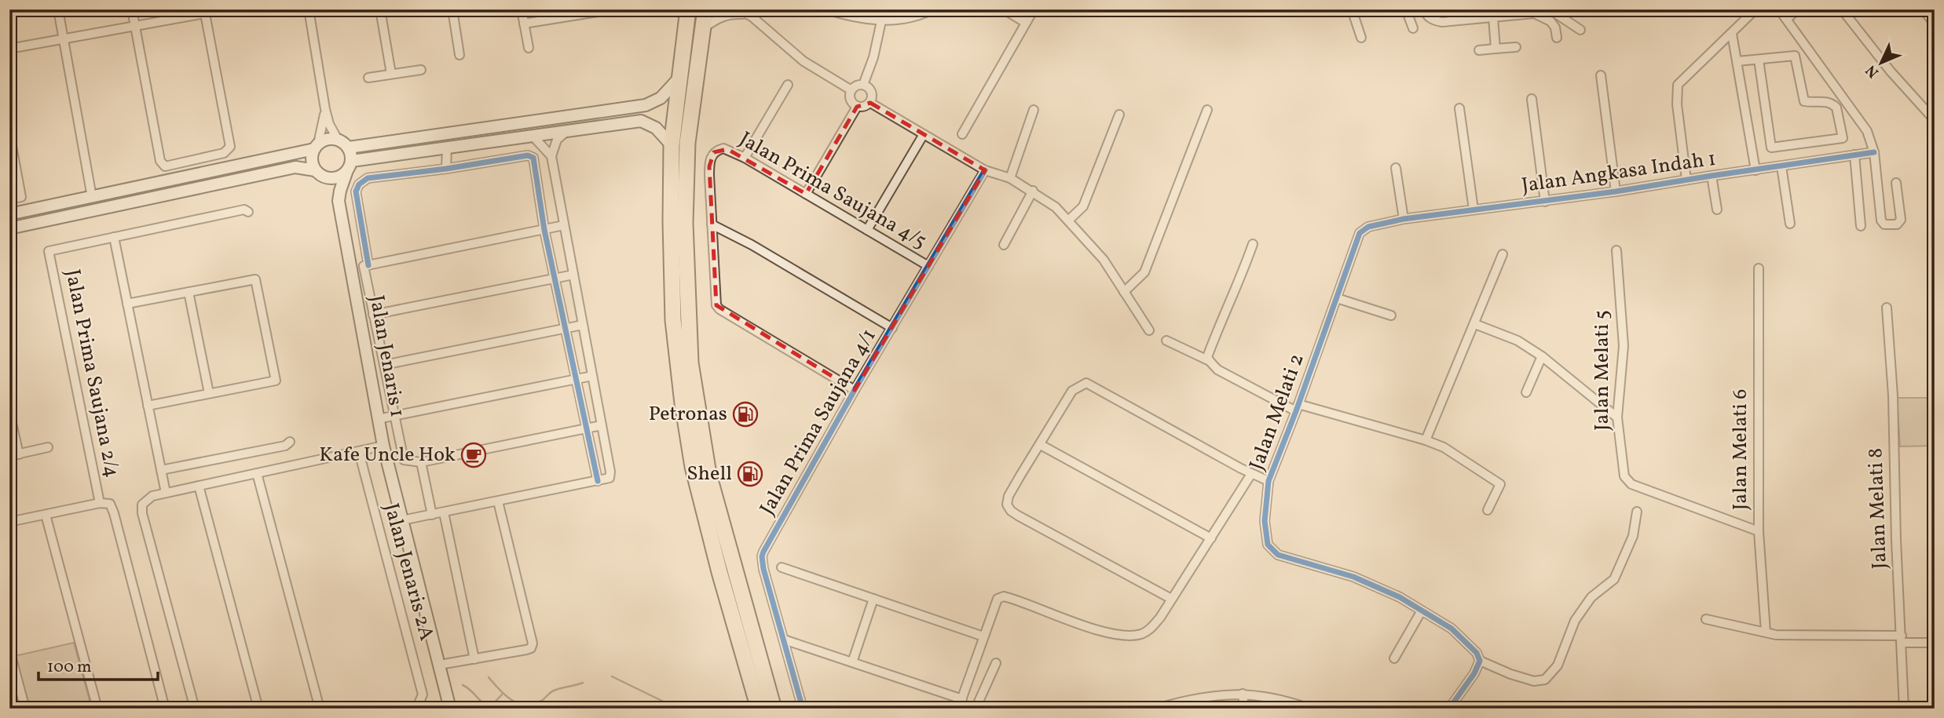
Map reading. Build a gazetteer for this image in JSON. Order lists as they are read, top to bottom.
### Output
{
  "streets": {
    "street": [
      "Jalan Angkasa Indah 1",
      "Jalan Prima Saujana 4/5",
      "Jalan Jenaris 1",
      "Jalan Melati 5",
      "Jalan Prima Saujana 2/4",
      "Jalan Melati 2",
      "Jalan Prima Saujana 4/1",
      "Jalan Melati 6",
      "Jalan Melati 8",
      "Jalan Jenaris 2A"
    ]
  },
  "crossings": [
    ["Jalan Angkasa Indah 1", "Jalan Melati 2"],
    ["Jalan Prima Saujana 4/5", "Jalan Prima Saujana 4/1"],
    ["Jalan Melati 5", "Jalan Melati 6"]
  ],
  "places": {
    "fuel station": ["Petronas", "Shell"],
    "cafe": ["Kafe Uncle Hok"]
  },
  "scale_bar": "100 m",
  "north": "bottom left"
}
